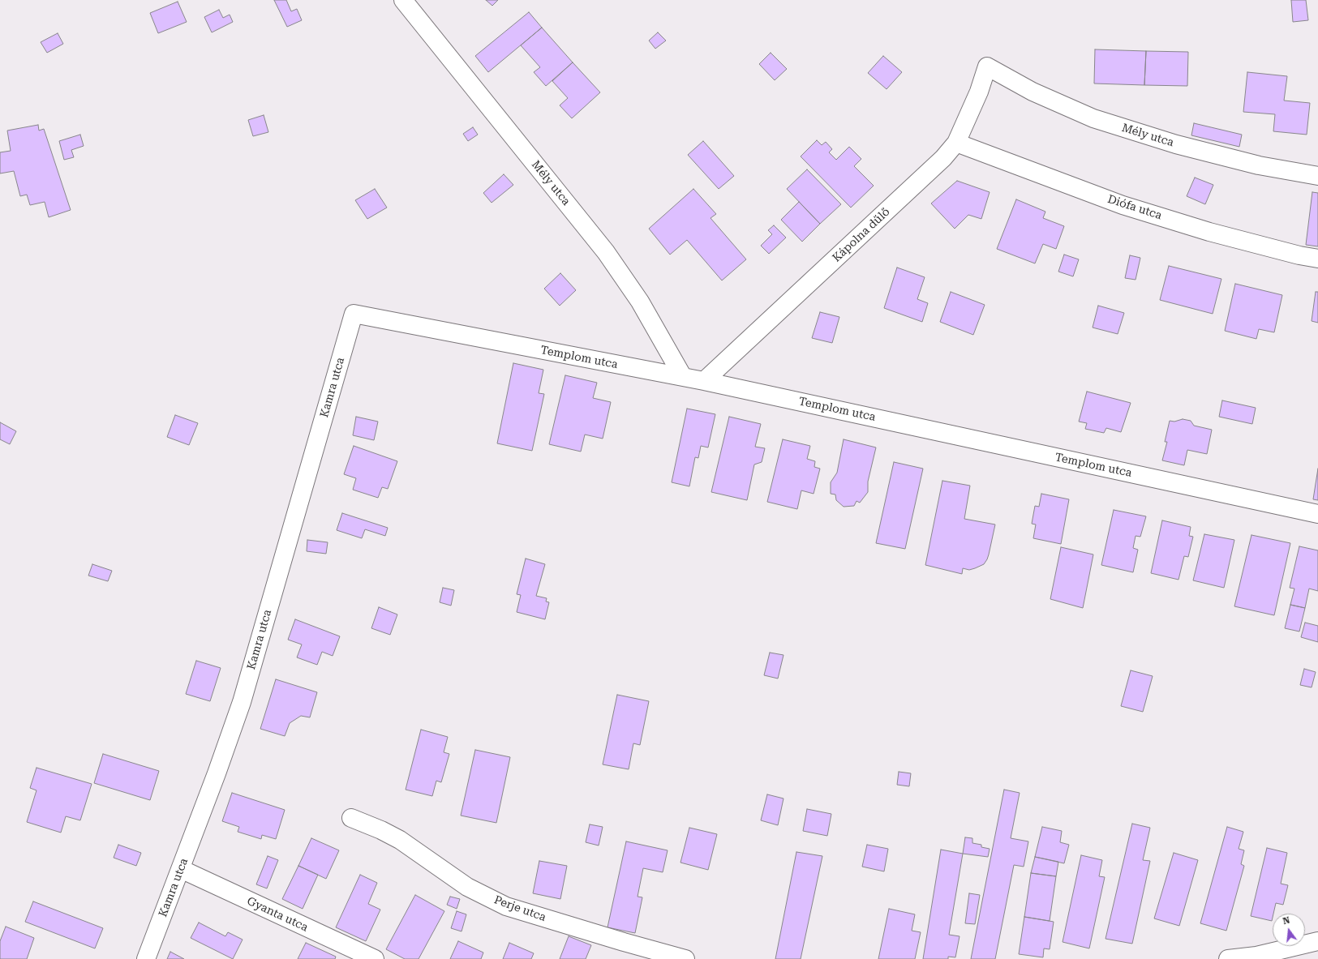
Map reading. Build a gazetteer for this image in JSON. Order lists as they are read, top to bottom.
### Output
{
  "streets": {
    "street": [
      "Mély utca",
      "Diófa utca",
      "Kápolna dűlő",
      "Templom utca",
      "Kamra utca",
      "Perje utca",
      "Gyanta utca"
    ]
  },
  "crossings": [
    ["Mély utca", "Kápolna dűlő"],
    ["Mély utca", "Templom utca"],
    ["Diófa utca", "Kápolna dűlő"],
    ["Kápolna dűlő", "Templom utca"],
    ["Templom utca", "Kamra utca"],
    ["Kamra utca", "Gyanta utca"]
  ],
  "north": "top"
}
